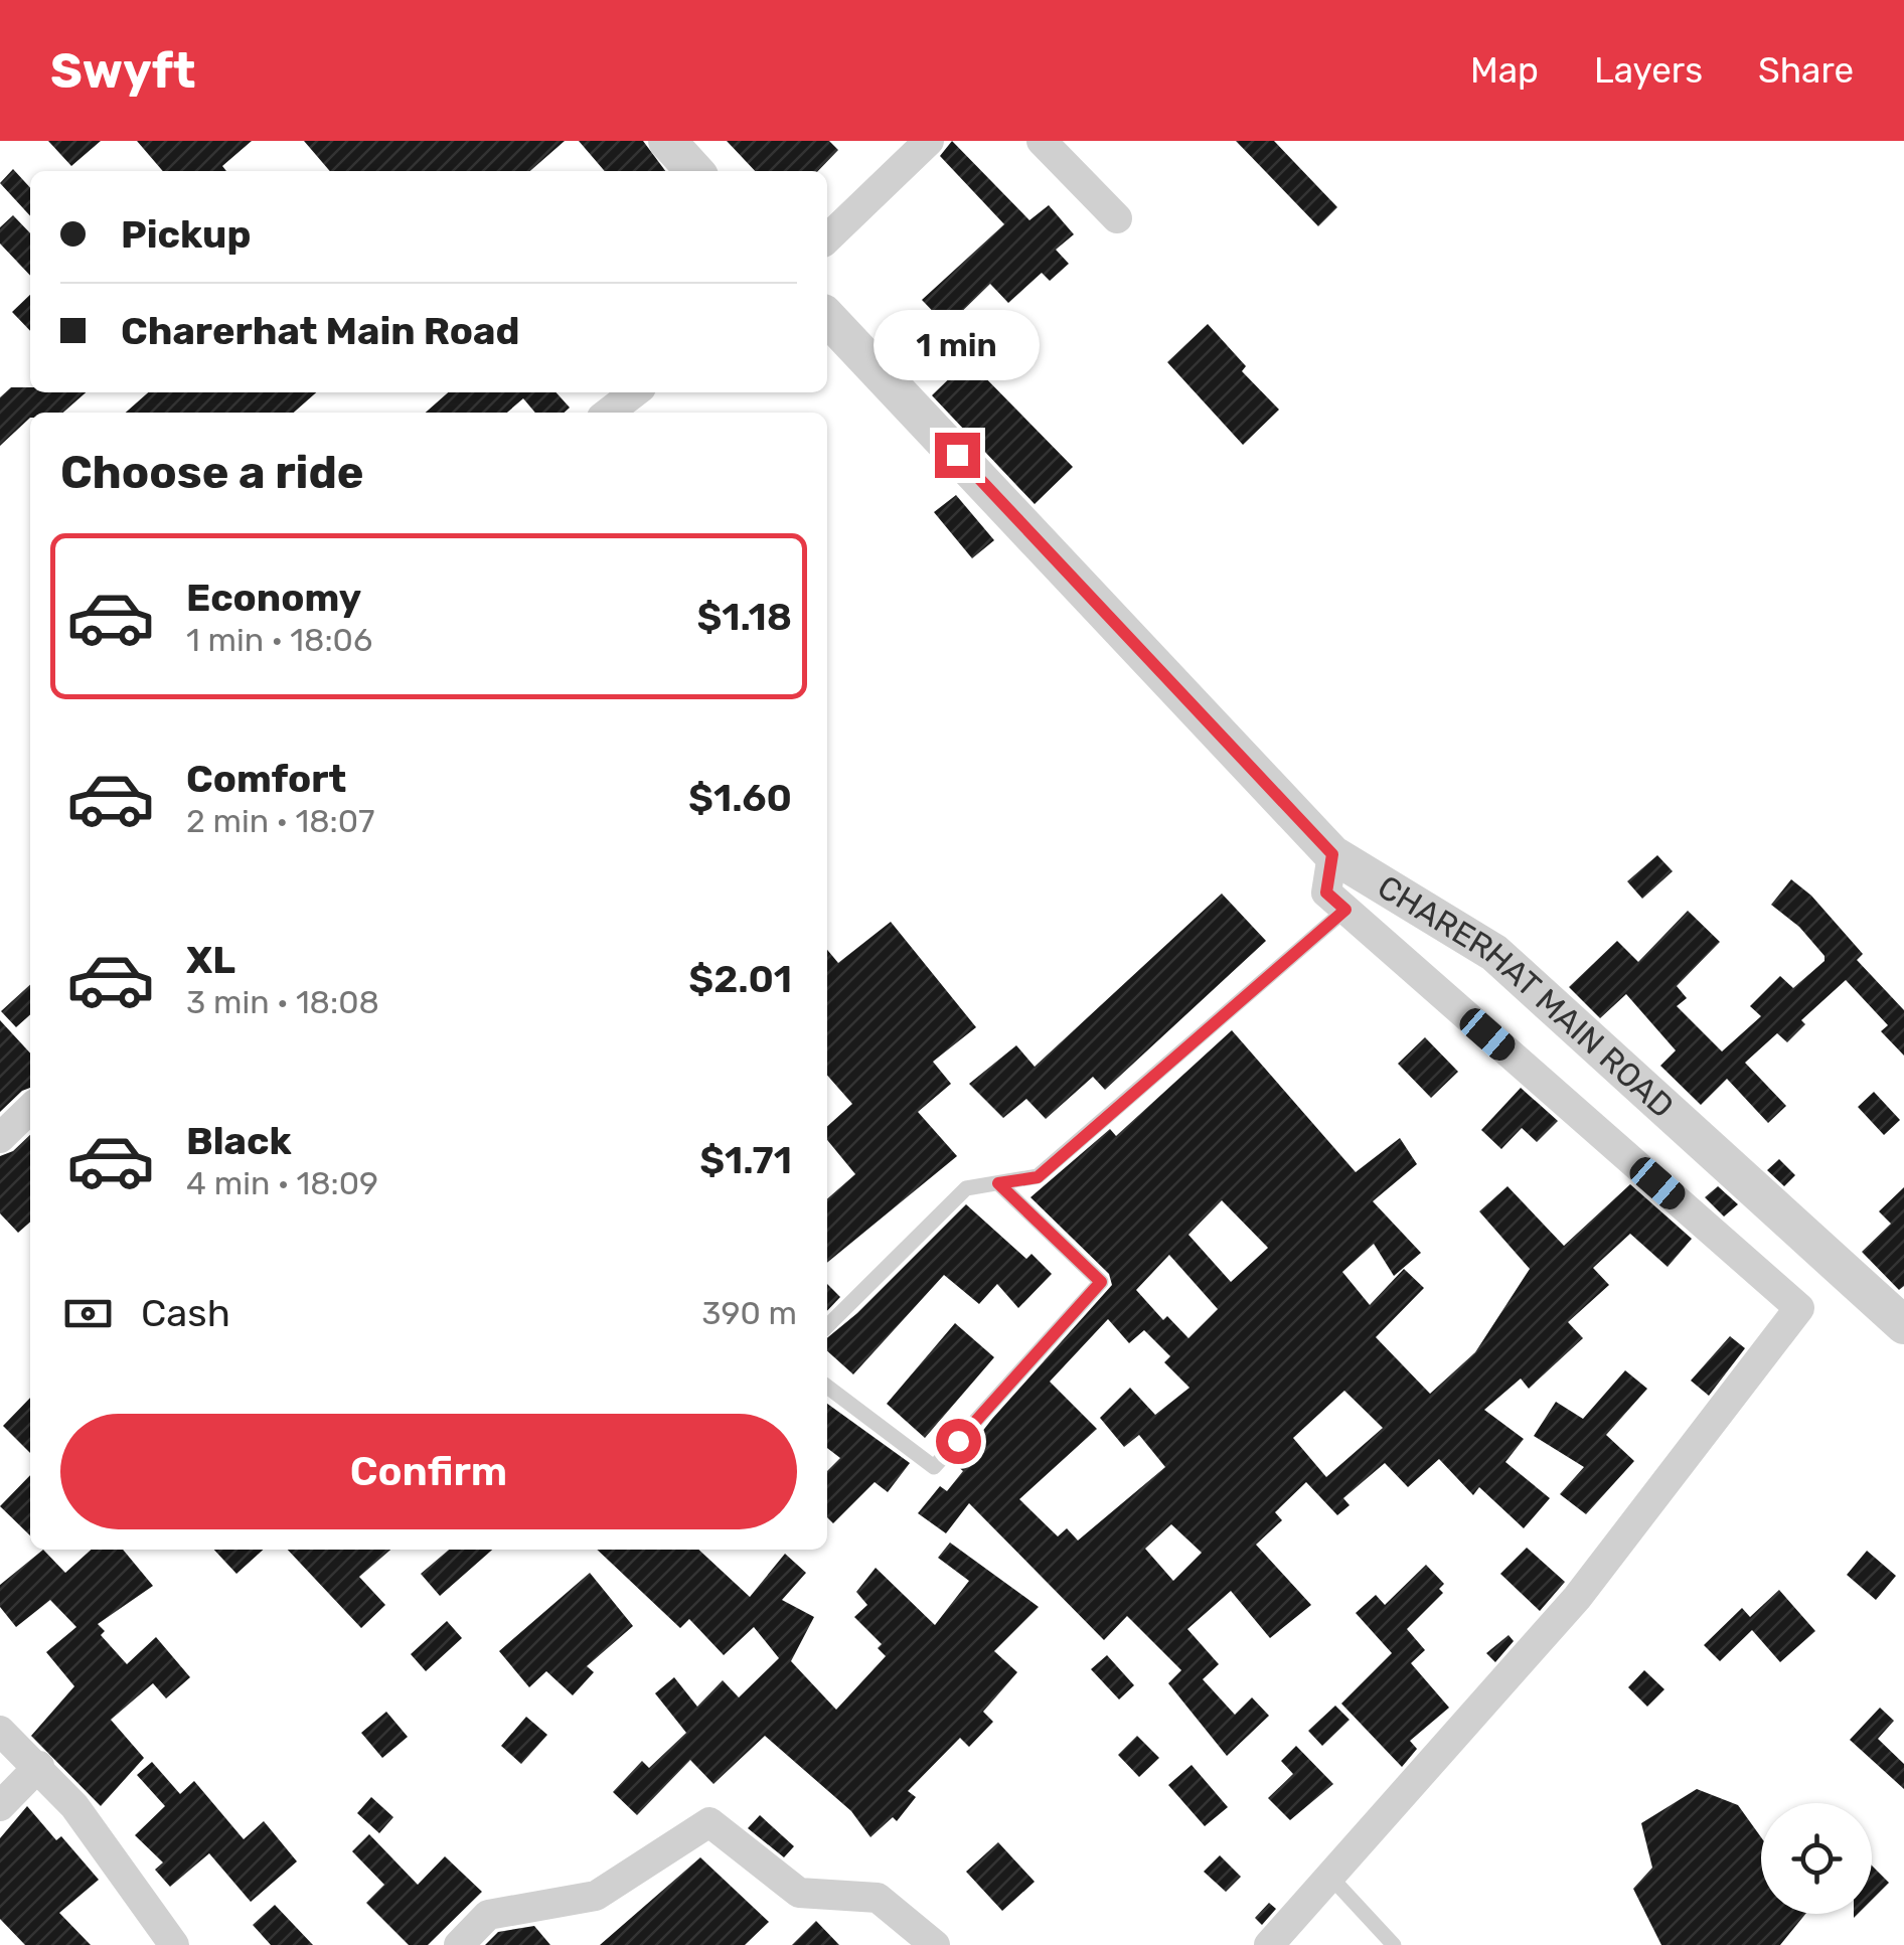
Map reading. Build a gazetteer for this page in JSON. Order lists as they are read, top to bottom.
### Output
{
  "streets": {
    "street": ["CHARERHAT MAIN ROAD"]
  },
  "page": {
    "header": "Swyft",
    "nav": ["Map", "Layers", "Share"],
    "banner": ["Pickup", "Charerhat Main Road"],
    "bubble": "1 min",
    "heading": "Choose a ride",
    "list": [
      {
        "name": "Economy",
        "note": "1 min · 18:06",
        "value": "$1.18"
      },
      {
        "name": "Comfort",
        "note": "2 min · 18:07",
        "value": "$1.60"
      },
      {
        "name": "XL",
        "note": "3 min · 18:08",
        "value": "$2.01"
      },
      {
        "name": "Black",
        "note": "4 min · 18:09",
        "value": "$1.71"
      }
    ],
    "pay": ["Cash", "390 m"],
    "buttons": "Confirm"
  }
}
